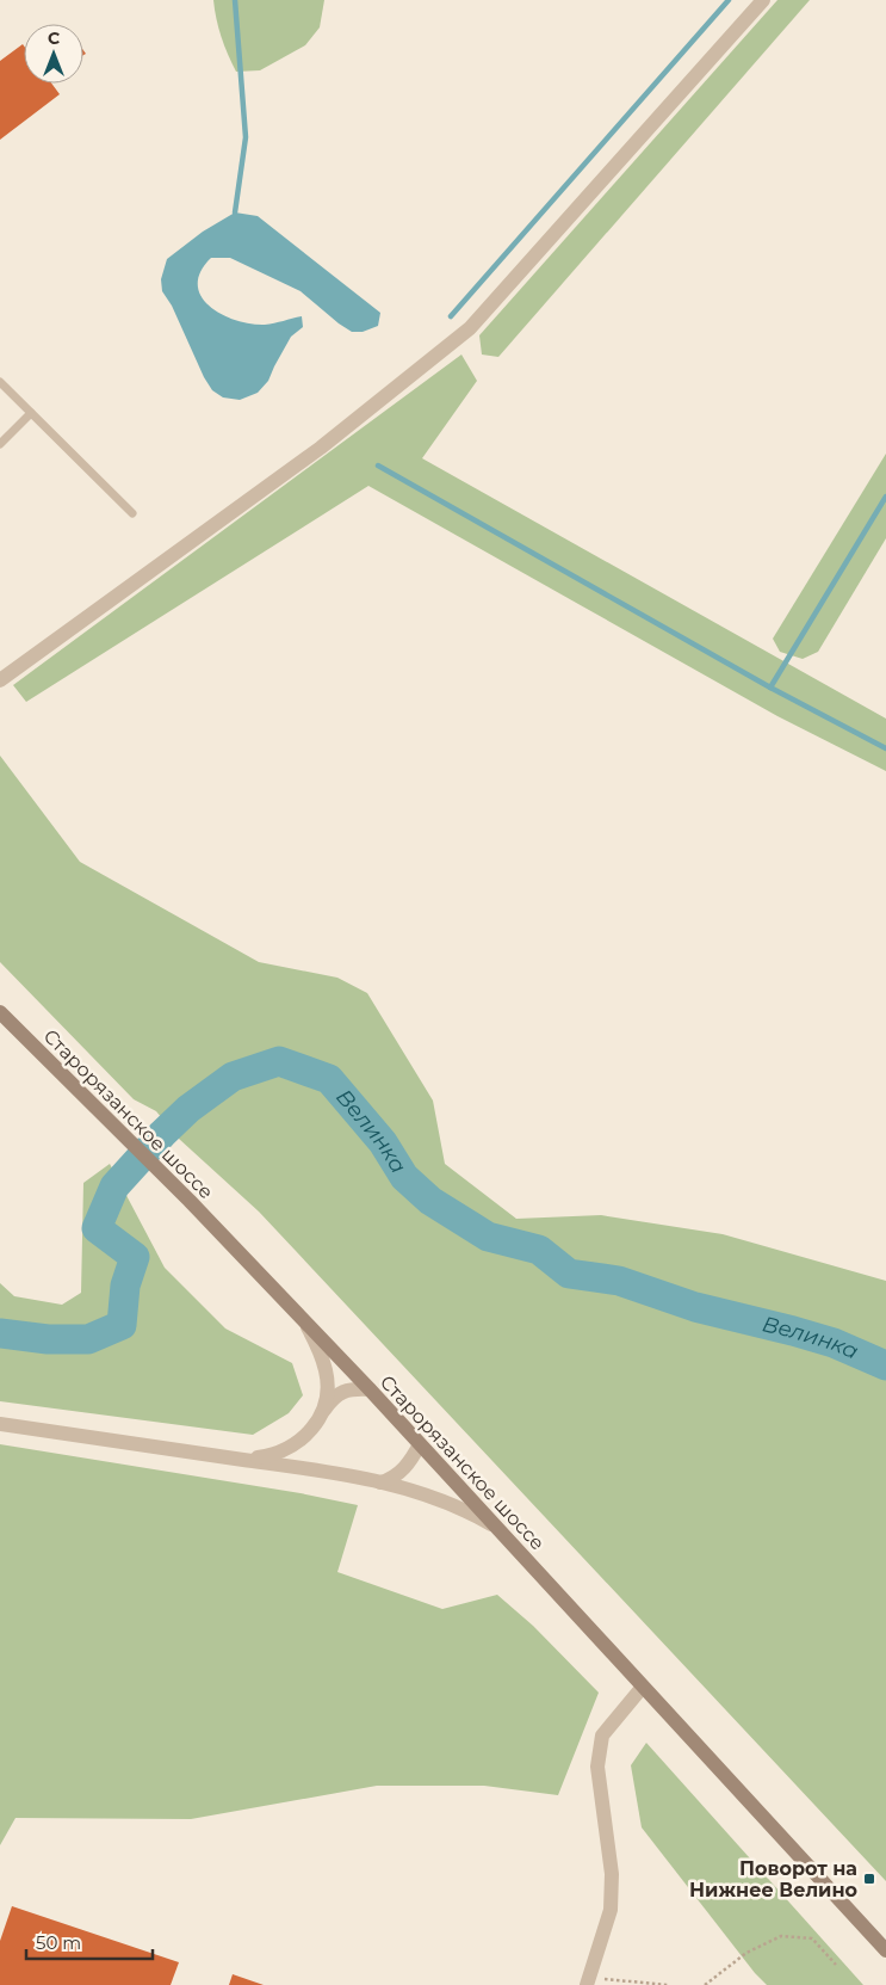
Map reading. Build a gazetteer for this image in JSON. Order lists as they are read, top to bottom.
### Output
{
  "streets": {
    "main road": ["Старорязанское шоссе"]
  },
  "water": ["Велинка"],
  "places": {
    "transit": ["Поворот на Нижнее Велино"]
  },
  "scale_bar": "50 m",
  "north": "top"
}
